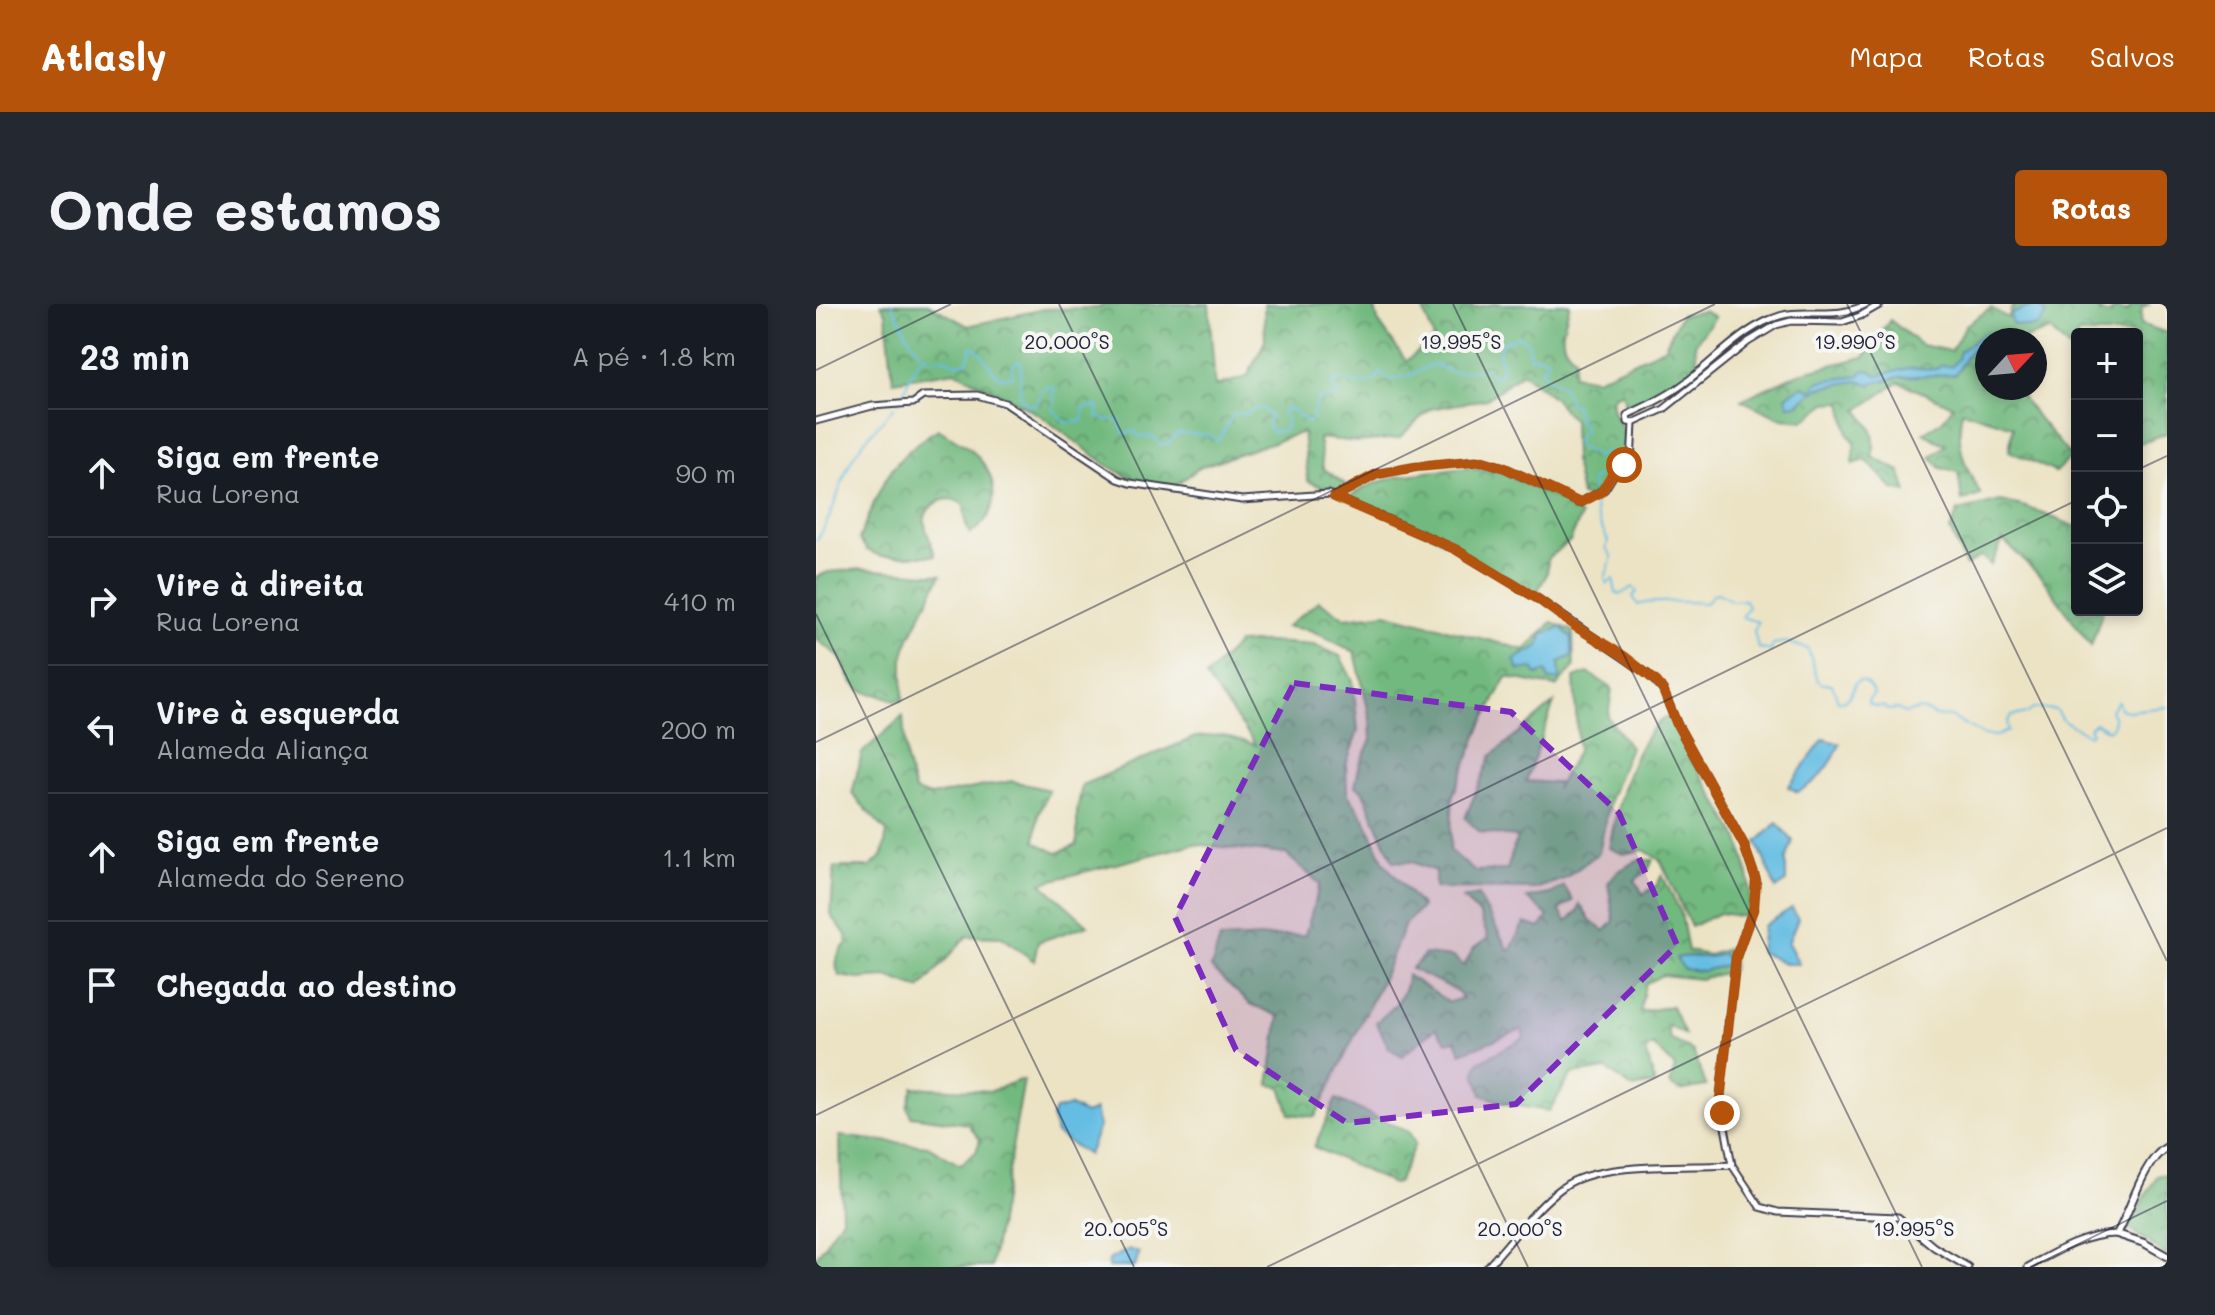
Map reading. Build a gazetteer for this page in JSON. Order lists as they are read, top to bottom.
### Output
{
  "north": "top right",
  "page": {
    "header": "Atlasly",
    "nav": ["Mapa", "Rotas", "Salvos"],
    "buttons": "Rotas",
    "title": "Onde estamos",
    "heading": ["23 min", "A pé · 1.8 km"],
    "map_buttons": ["+", "−"],
    "list": [
      ["Siga em frente", "Rua Lorena", "90 m"],
      ["Vire à direita", "Rua Lorena", "410 m"],
      ["Vire à esquerda", "Alameda Aliança", "200 m"],
      ["Siga em frente", "Alameda do Sereno", "1.1 km"],
      "Chegada ao destino"
    ]
  },
  "coordinates": [
    "20.000°S",
    "19.995°S",
    "19.990°S",
    "20.005°S"
  ]
}
